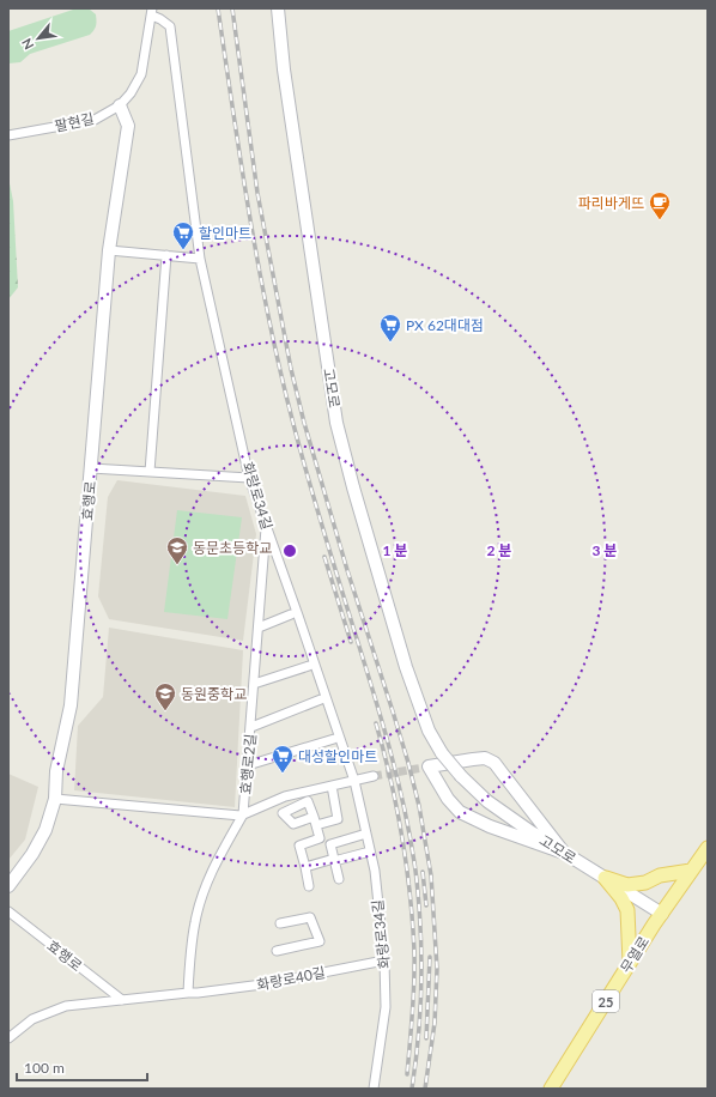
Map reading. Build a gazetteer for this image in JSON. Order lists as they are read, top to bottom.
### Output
{
  "streets": {
    "main road": [
      "고모로",
      "효행로",
      "무열로",
      "25"
    ],
    "street": [
      "팔현길",
      "화랑로34길",
      "효행로2길",
      "화랑로40길"
    ]
  },
  "crossings": [
    ["팔현길", "화랑로34길"],
    ["팔현길", "효행로"],
    ["고모로", "무열로"],
    ["화랑로34길", "효행로2길"],
    ["화랑로34길", "화랑로40길"],
    ["효행로2길", "화랑로40길"]
  ],
  "places": {
    "cafe": ["파리바게뜨"],
    "supermarket": ["할인마트", "PX 62대대점", "대성할인마트"],
    "school or university": ["동문초등학교", "동원중학교"]
  },
  "scale_bar": "100 m",
  "north": "bottom left",
  "rings": ["1 분", "2 분", "3 분"]
}
